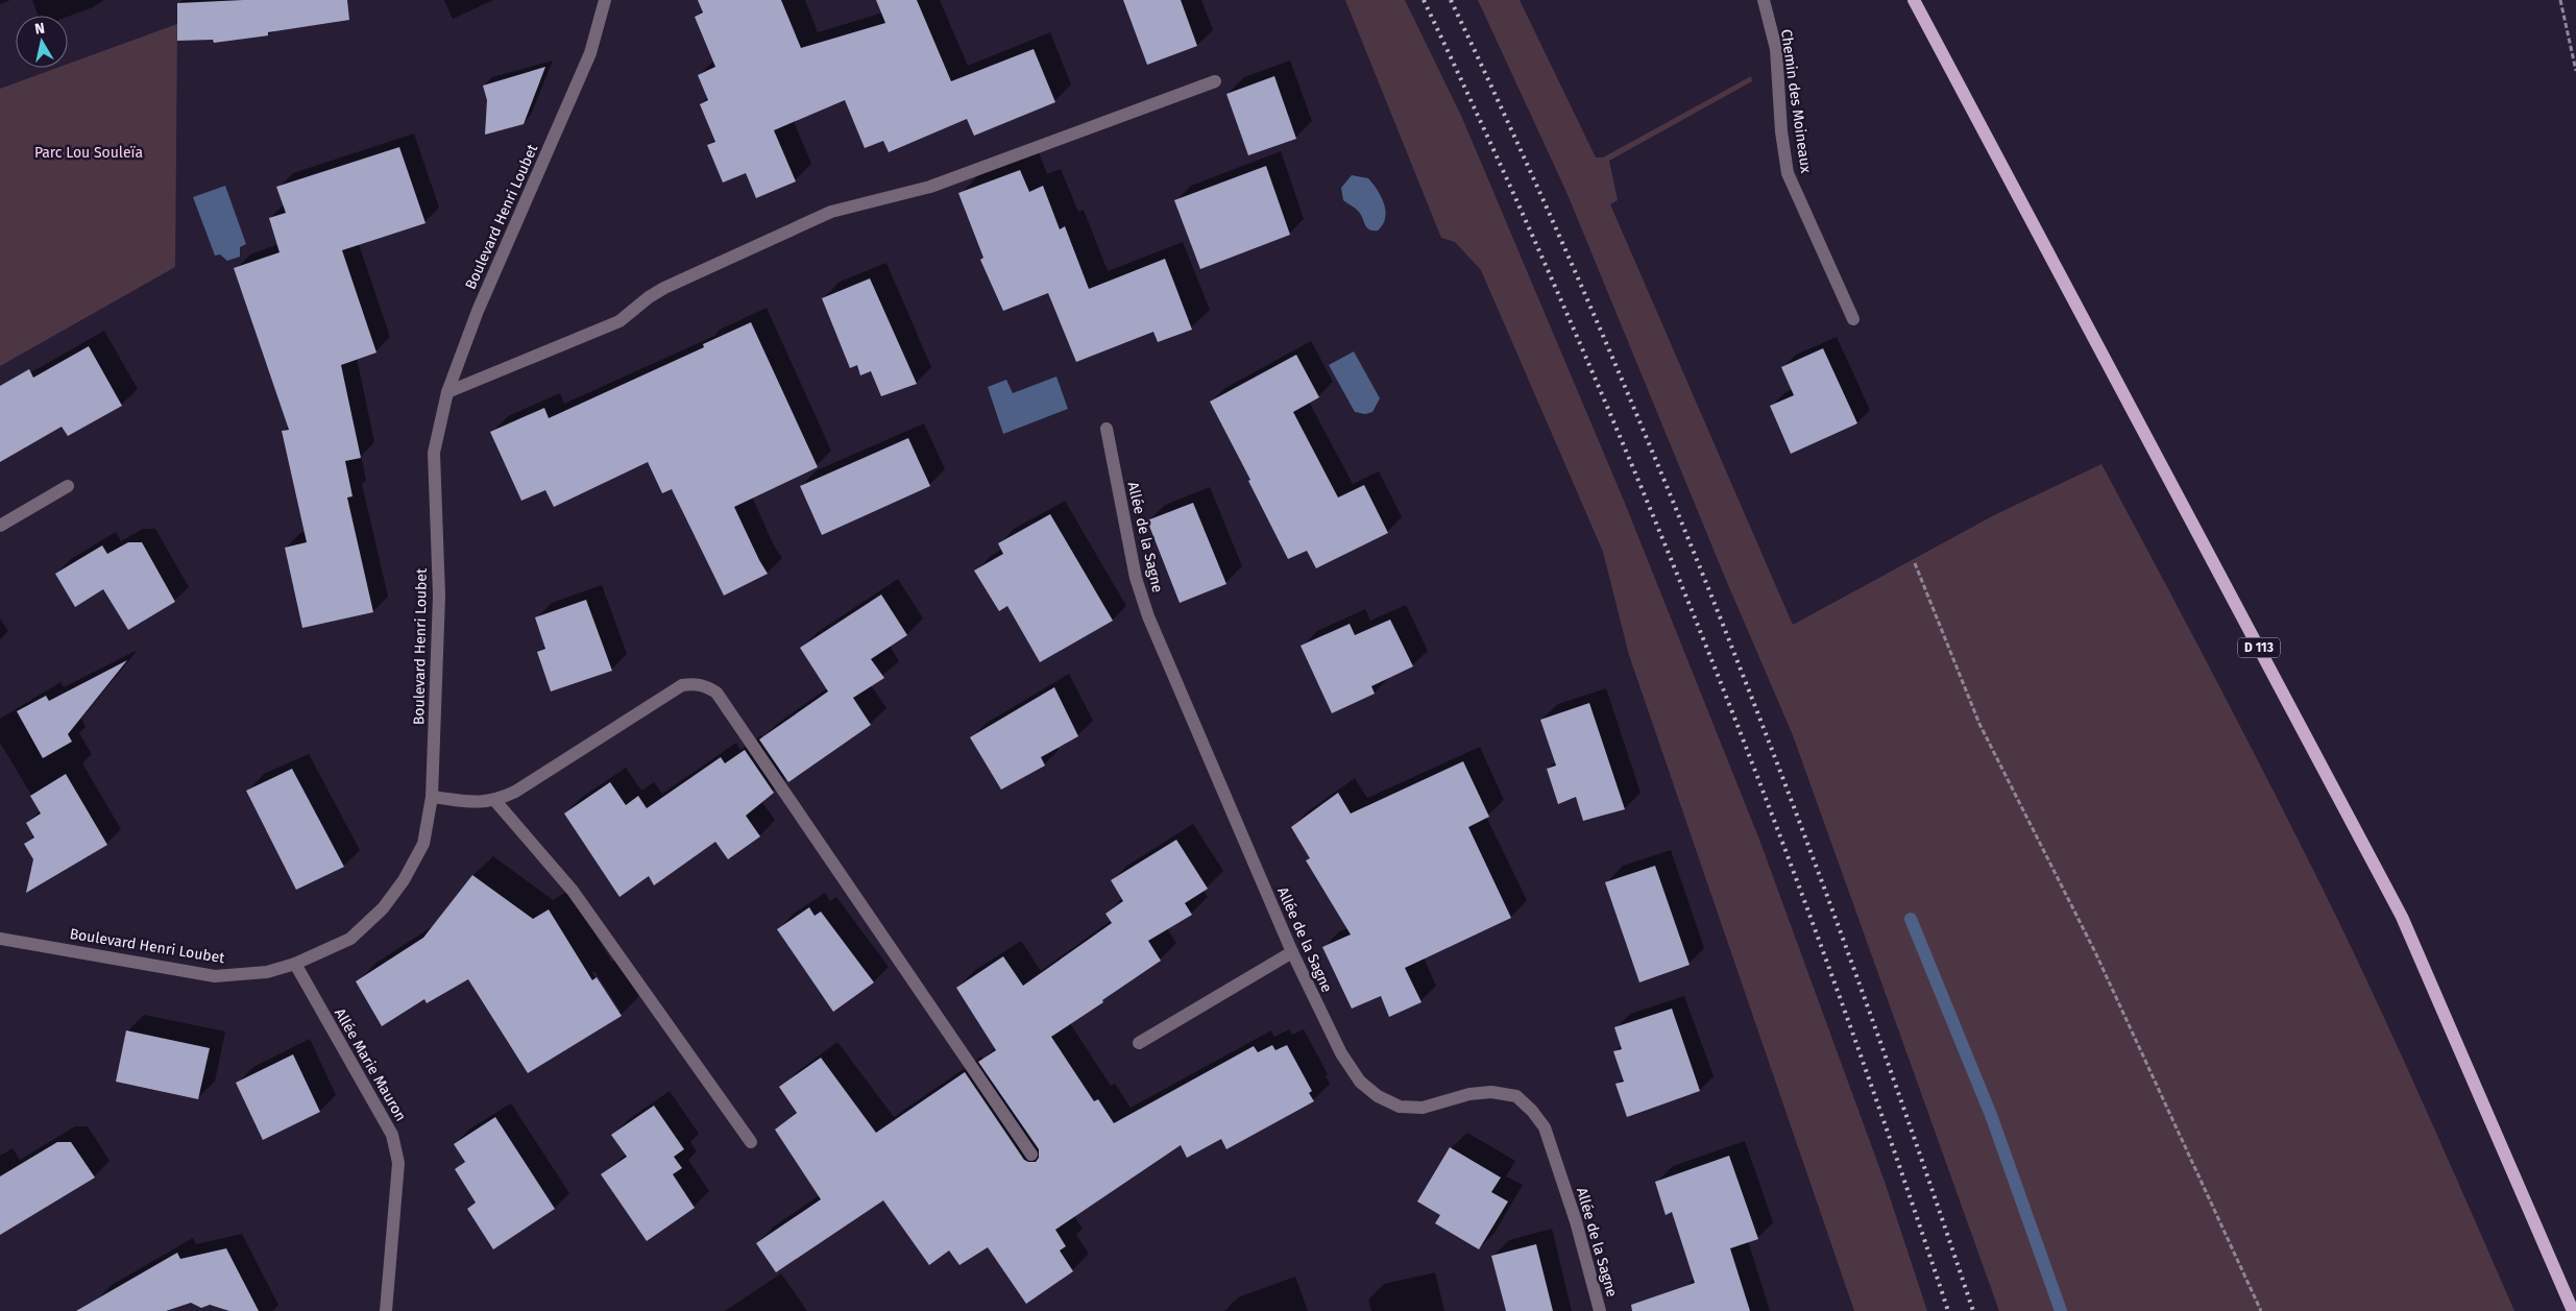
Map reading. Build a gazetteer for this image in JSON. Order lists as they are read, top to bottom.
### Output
{
  "streets": {
    "main road": ["D 113"],
    "street": [
      "Chemin des Moineaux",
      "Boulevard Henri Loubet",
      "Allée de la Sagne",
      "Allée Marie Mauron"
    ]
  },
  "crossings": [
    ["Boulevard Henri Loubet", "Allée Marie Mauron"]
  ],
  "parks": ["Parc Lou Souleïa"],
  "north": "top"
}
